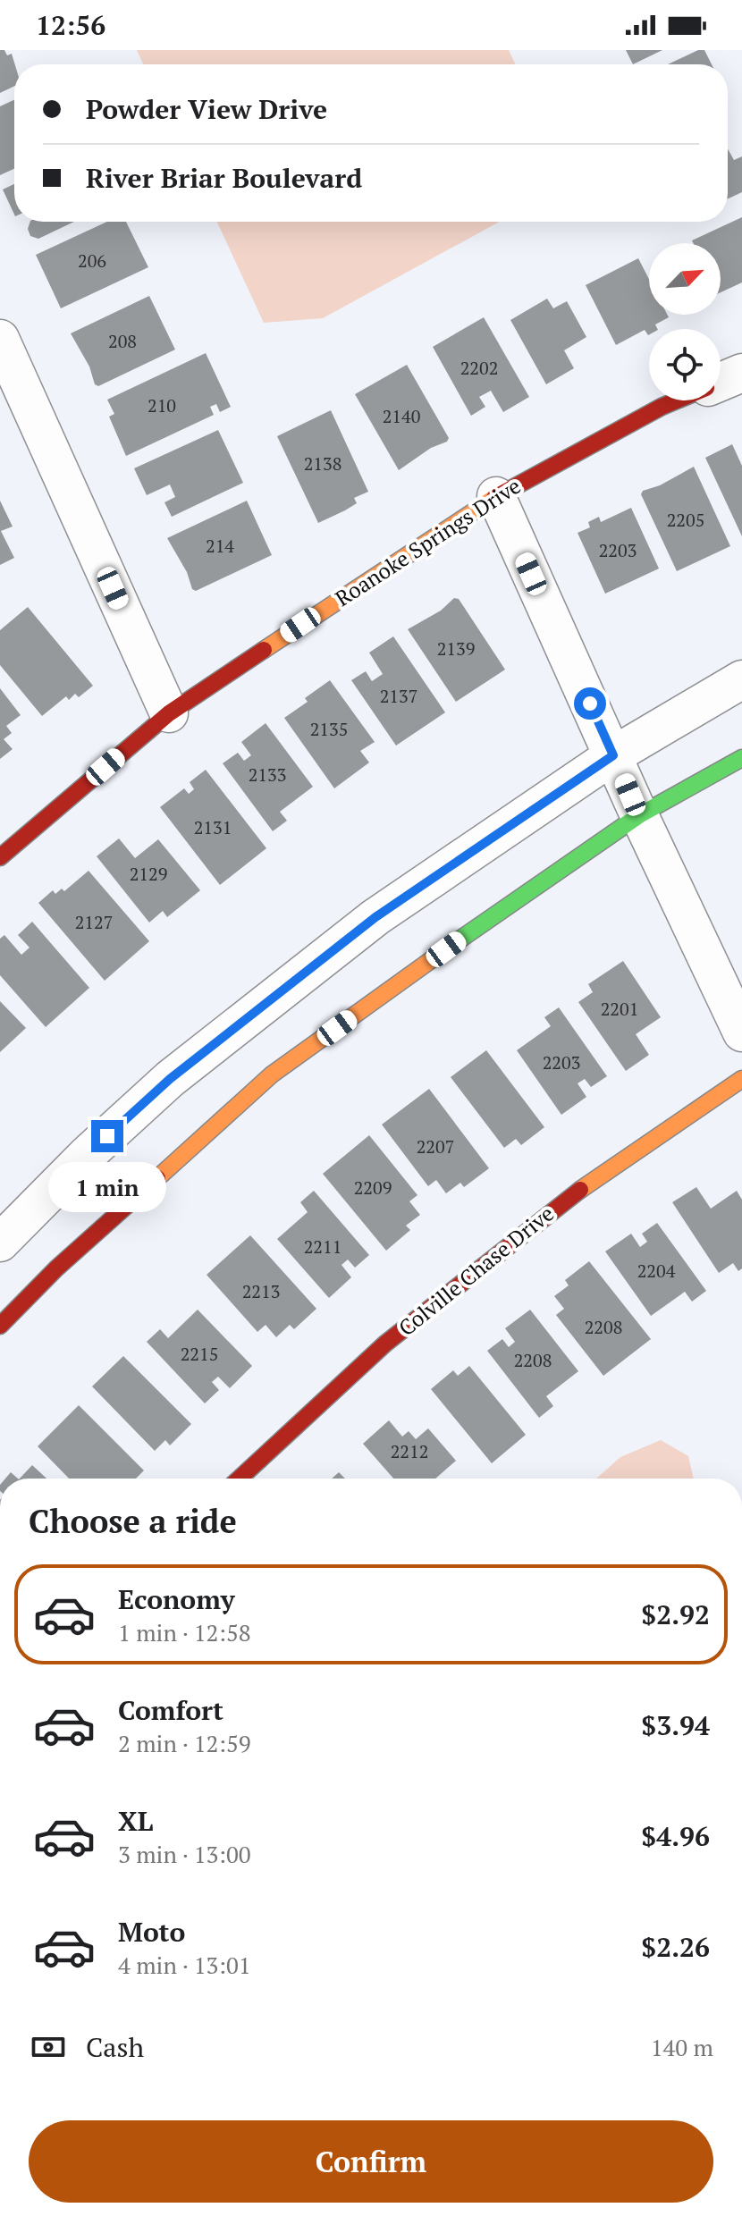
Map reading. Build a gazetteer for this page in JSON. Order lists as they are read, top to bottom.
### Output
{
  "streets": {
    "street": ["Roanoke Springs Drive", "Colville Chase Drive"]
  },
  "house_numbers": [
    "206",
    "208",
    "2202",
    "210",
    "2140",
    "2138",
    "2205",
    "214",
    "2203",
    "2139",
    "2137",
    "2135",
    "2133",
    "2131",
    "2129",
    "2127",
    "2201",
    "2203",
    "2207",
    "2209",
    "2211",
    "2204",
    "2213",
    "2208",
    "2215",
    "2208",
    "2212"
  ],
  "north": "top right",
  "page": {
    "status": "12:56",
    "banner": ["Powder View Drive", "River Briar Boulevard"],
    "bubble": "1 min",
    "heading": "Choose a ride",
    "list": [
      {
        "name": "Economy",
        "note": "1 min · 12:58",
        "value": "$2.92"
      },
      {
        "name": "Comfort",
        "note": "2 min · 12:59",
        "value": "$3.94"
      },
      {
        "name": "XL",
        "note": "3 min · 13:00",
        "value": "$4.96"
      },
      {
        "name": "Moto",
        "note": "4 min · 13:01",
        "value": "$2.26"
      }
    ],
    "pay": ["Cash", "140 m"],
    "buttons": "Confirm"
  }
}
